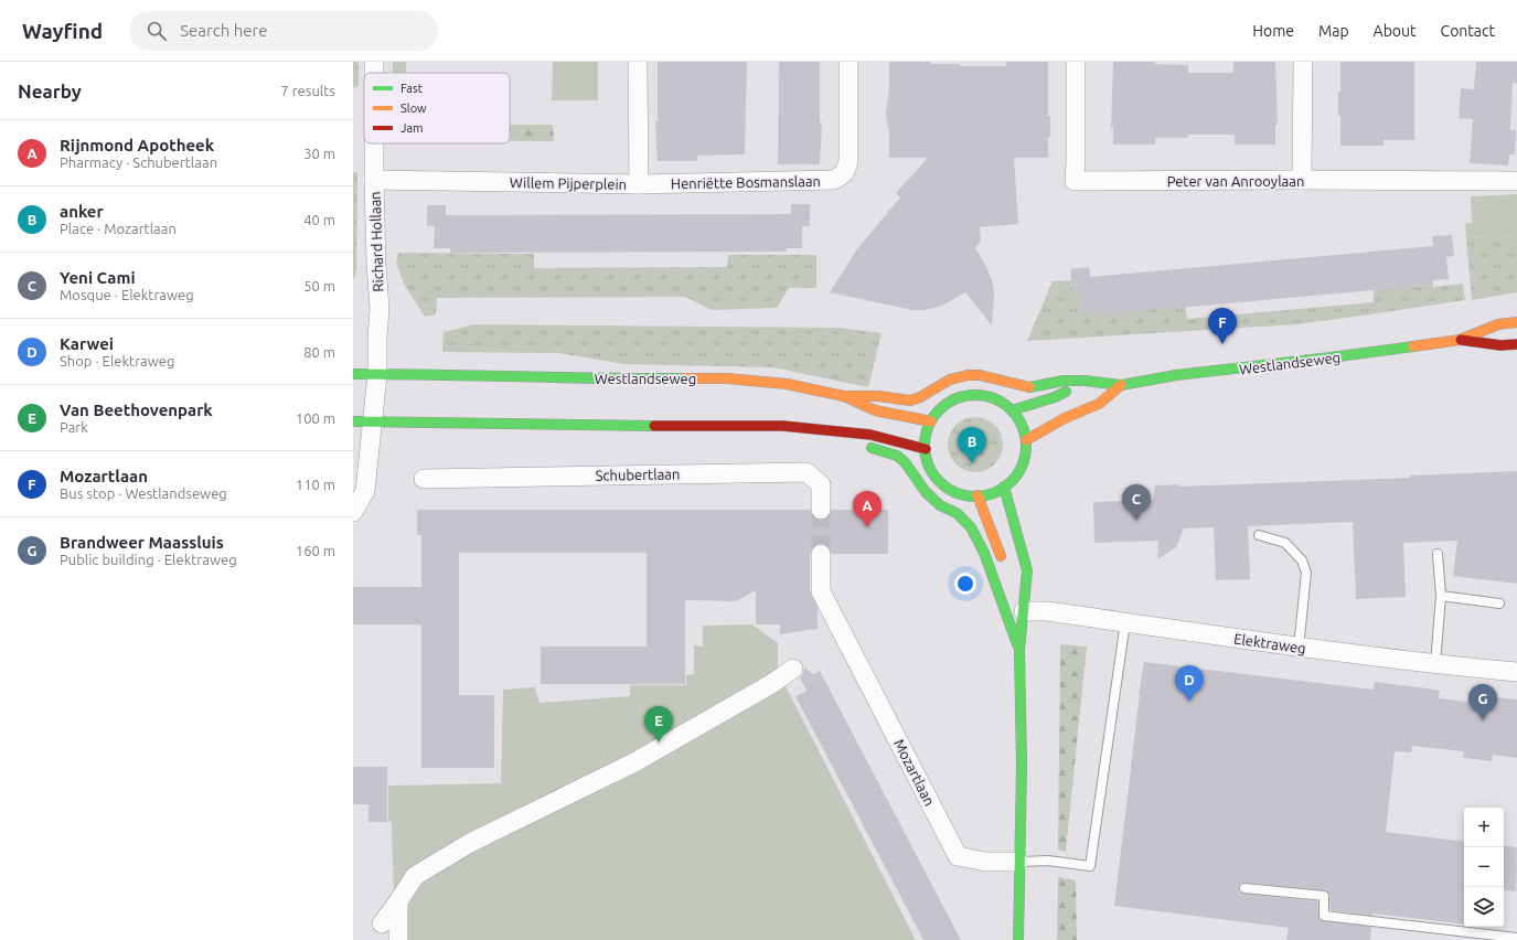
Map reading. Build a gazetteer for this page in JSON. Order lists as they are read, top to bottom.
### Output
{
  "streets": {
    "main road": ["Westlandseweg"],
    "street": [
      "Peter van Anrooylaan",
      "Henriëtte Bosmanslaan",
      "Willem Pijperplein",
      "Richard Hollaan",
      "Schubertlaan",
      "Elektraweg",
      "Mozartlaan"
    ]
  },
  "crossings": [
    ["Henriëtte Bosmanslaan", "Willem Pijperplein"],
    ["Willem Pijperplein", "Richard Hollaan"],
    ["Richard Hollaan", "Westlandseweg"]
  ],
  "legend": ["Fast", "Slow", "Jam"],
  "page": {
    "header": "Wayfind",
    "search": "Search here",
    "nav": [
      "Home",
      "Map",
      "About",
      "Contact"
    ],
    "heading": ["Nearby", "7 results"],
    "list": [
      {
        "mark": "A",
        "name": "Rijnmond Apotheek",
        "note": "Pharmacy · Schubertlaan",
        "value": "30 m"
      },
      {
        "mark": "B",
        "name": "anker",
        "note": "Place · Mozartlaan",
        "value": "40 m"
      },
      {
        "mark": "C",
        "name": "Yeni Cami",
        "note": "Mosque · Elektraweg",
        "value": "50 m"
      },
      {
        "mark": "D",
        "name": "Karwei",
        "note": "Shop · Elektraweg",
        "value": "80 m"
      },
      {
        "mark": "E",
        "name": "Van Beethovenpark",
        "note": "Park",
        "value": "100 m"
      },
      {
        "mark": "F",
        "name": "Mozartlaan",
        "note": "Bus stop · Westlandseweg",
        "value": "110 m"
      },
      {
        "mark": "G",
        "name": "Brandweer Maassluis",
        "note": "Public building · Elektraweg",
        "value": "160 m"
      }
    ],
    "pins": [
      "F",
      "B",
      "C",
      "A",
      "D",
      "G",
      "E"
    ],
    "map_buttons": ["+", "−"]
  }
}
